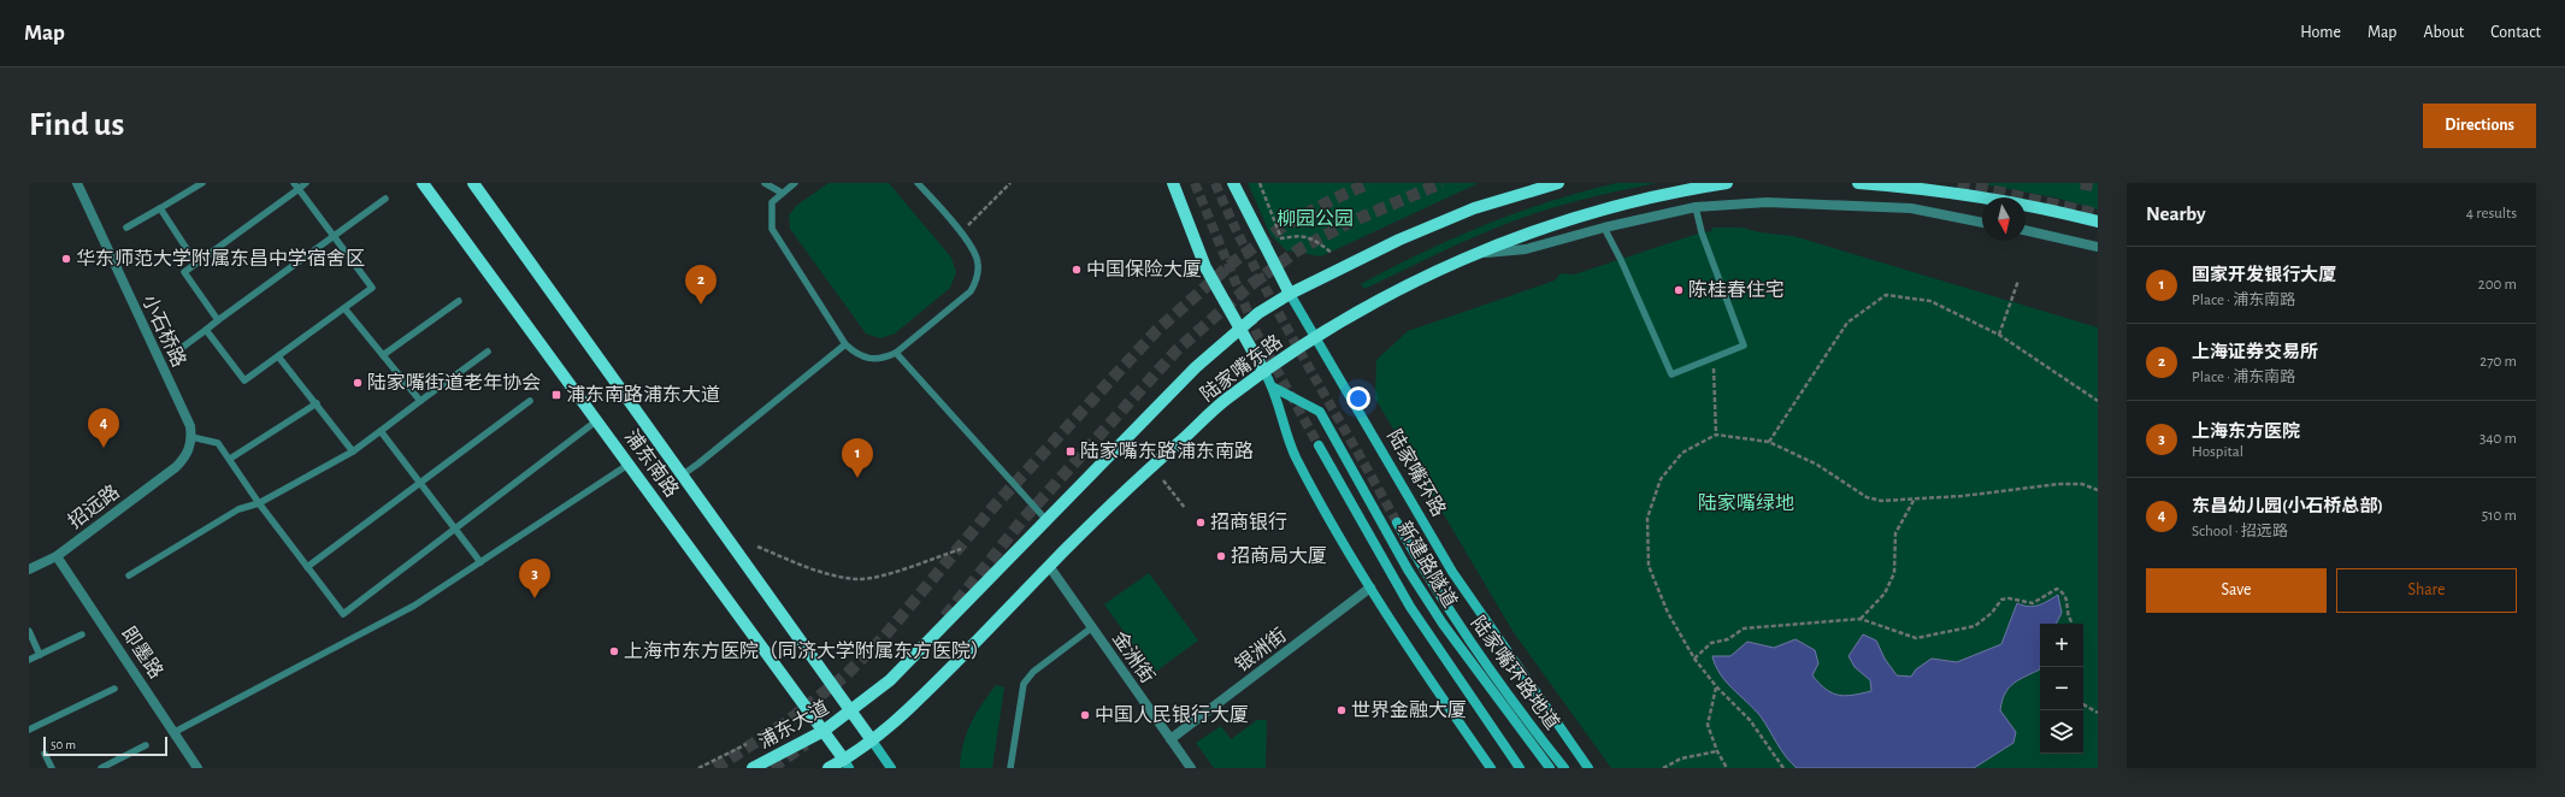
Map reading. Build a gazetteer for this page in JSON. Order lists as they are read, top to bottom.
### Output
{
  "streets": {
    "main road": [
      "陆家嘴东路",
      "浦东南路",
      "陆家嘴环路",
      "新建路隧道",
      "陆家嘴环路地道",
      "浦东大道"
    ],
    "street": [
      "小石桥路",
      "招远路",
      "银洲街",
      "即墨路",
      "金洲街"
    ]
  },
  "crossings": [
    ["小石桥路", "招远路"],
    ["陆家嘴东路", "浦东南路"],
    ["陆家嘴东路", "陆家嘴环路"],
    ["陆家嘴东路", "金洲街"],
    ["陆家嘴东路", "浦东大道"],
    ["浦东南路", "浦东大道"],
    ["招远路", "即墨路"],
    ["银洲街", "金洲街"]
  ],
  "parks": ["柳园公园", "陆家嘴绿地"],
  "places": {
    "other": [
      "华东师范大学附属东昌中学宿舍区",
      "中国保险大厦",
      "陈桂春住宅",
      "陆家嘴街道老年协会",
      "招商银行",
      "招商局大厦",
      "上海市东方医院（同济大学附属东方医院）",
      "世界金融大厦",
      "中国人民银行大厦"
    ],
    "transit": ["浦东南路浦东大道", "陆家嘴东路浦东南路"]
  },
  "scale_bar": "50 m",
  "north": "bottom",
  "page": {
    "header": "Map",
    "nav": [
      "Home",
      "Map",
      "About",
      "Contact"
    ],
    "buttons": [
      "Directions",
      ["Save", "Share"]
    ],
    "title": "Find us",
    "heading": ["Nearby", "4 results"],
    "list": [
      {
        "mark": "1",
        "name": "国家开发银行大厦",
        "note": "Place · 浦东南路",
        "value": "200 m"
      },
      {
        "mark": "2",
        "name": "上海证券交易所",
        "note": "Place · 浦东南路",
        "value": "270 m"
      },
      {
        "mark": "3",
        "name": "上海东方医院",
        "note": "Hospital",
        "value": "340 m"
      },
      {
        "mark": "4",
        "name": "东昌幼儿园(小石桥总部)",
        "note": "School · 招远路",
        "value": "510 m"
      }
    ],
    "pins": [
      "2",
      "4",
      "1",
      "3"
    ],
    "map_buttons": ["+", "−"],
    "scale": "50 m"
  }
}
